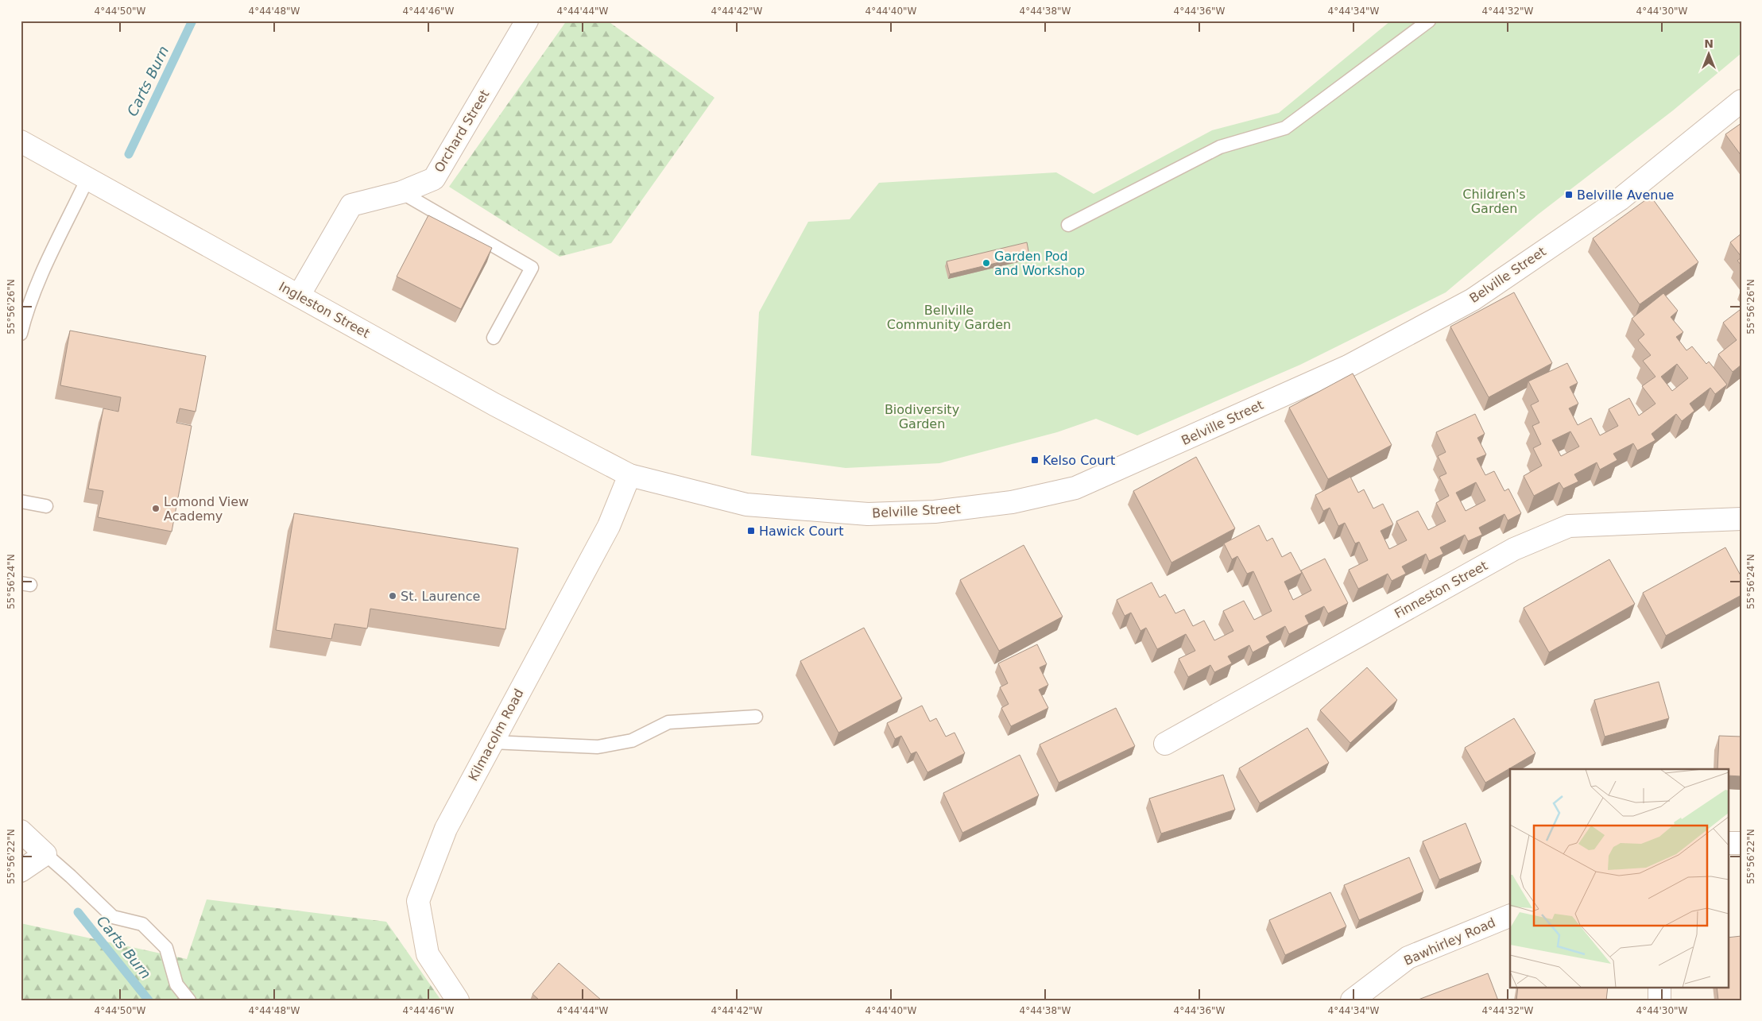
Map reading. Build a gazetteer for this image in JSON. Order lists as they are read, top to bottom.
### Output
{
  "streets": {
    "street": [
      "Orchard Street",
      "Belville Street",
      "Ingleston Street",
      "Finneston Street",
      "Kilmacolm Road",
      "Bawhirley Road"
    ]
  },
  "crossings": [
    ["Orchard Street", "Ingleston Street"],
    ["Belville Street", "Ingleston Street"],
    ["Belville Street", "Kilmacolm Road"],
    ["Ingleston Street", "Kilmacolm Road"]
  ],
  "water": ["Carts Burn"],
  "parks": ["Children's Garden", "Bellville Community Garden", "Biodiversity Garden"],
  "places": {
    "transit": ["Belville Avenue", "Kelso Court", "Hawick Court"],
    "other": ["Garden Pod and Workshop", "Lomond View Academy", "St. Laurence"]
  },
  "north": "top",
  "coordinates": [
    "4°44'50\"W",
    "4°44'48\"W",
    "4°44'46\"W",
    "4°44'44\"W",
    "4°44'42\"W",
    "4°44'40\"W",
    "4°44'38\"W",
    "4°44'36\"W",
    "4°44'34\"W",
    "4°44'32\"W",
    "4°44'30\"W",
    "55°56'26\"N",
    "55°56'24\"N",
    "55°56'22\"N"
  ]
}
